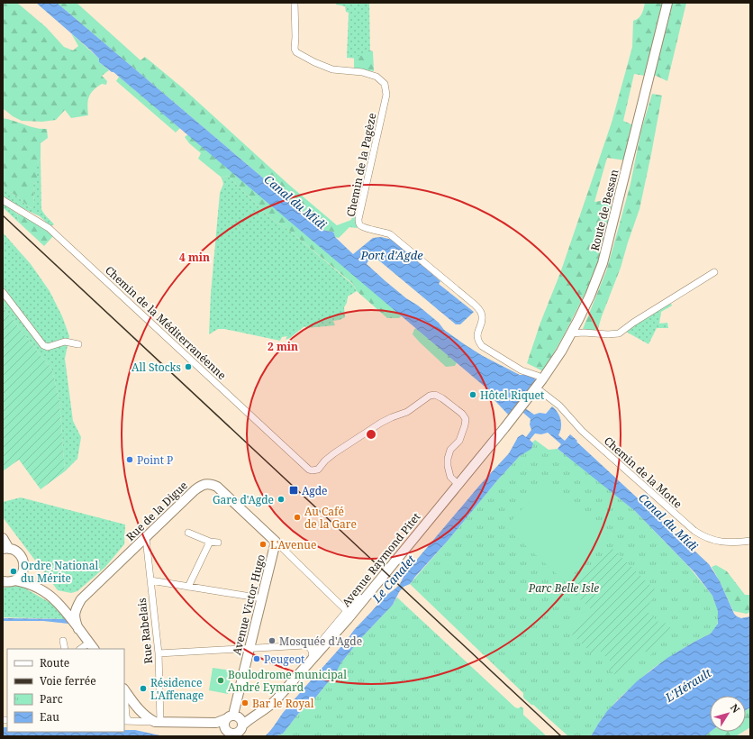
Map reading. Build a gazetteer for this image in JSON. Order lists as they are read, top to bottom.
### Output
{
  "streets": {
    "main road": [
      "Route de Bessan",
      "Rue de la Digue",
      "Avenue Raymond Pitet",
      "Avenue Victor Hugo"
    ],
    "street": [
      "Chemin de la Pagèze",
      "Chemin de la Méditerranéenne",
      "Chemin de la Motte",
      "Rue Rabelais"
    ]
  },
  "crossings": [
    ["Chemin de la Pagèze", "Route de Bessan"],
    ["Route de Bessan", "Chemin de la Motte"],
    ["Route de Bessan", "Avenue Raymond Pitet"],
    ["Chemin de la Méditerranéenne", "Avenue Raymond Pitet"],
    ["Rue de la Digue", "Avenue Raymond Pitet"],
    ["Rue de la Digue", "Avenue Victor Hugo"],
    ["Rue de la Digue", "Rue Rabelais"],
    ["Avenue Raymond Pitet", "Avenue Victor Hugo"],
    ["Avenue Raymond Pitet", "Rue Rabelais"]
  ],
  "water": [
    "Canal du Midi",
    "Port d'Agde",
    "Le Canalet",
    "L'Hérault"
  ],
  "parks": ["Parc Belle Isle"],
  "places": {
    "other": [
      "All Stocks",
      "Hôtel Riquet",
      "Point P",
      "Gare d'Agde",
      "Au Café de la Gare",
      "L'Avenue",
      "Ordre National du Mérite",
      "Mosquée d'Agde",
      "Peugeot",
      "Boulodrome municipal André Eymard",
      "Résidence L'Affenage",
      "Bar le Royal"
    ],
    "transit": ["Agde"]
  },
  "legend": [
    "Route",
    "Voie ferrée",
    "Parc",
    "Eau"
  ],
  "north": "top right",
  "rings": ["4 min", "2 min"]
}
